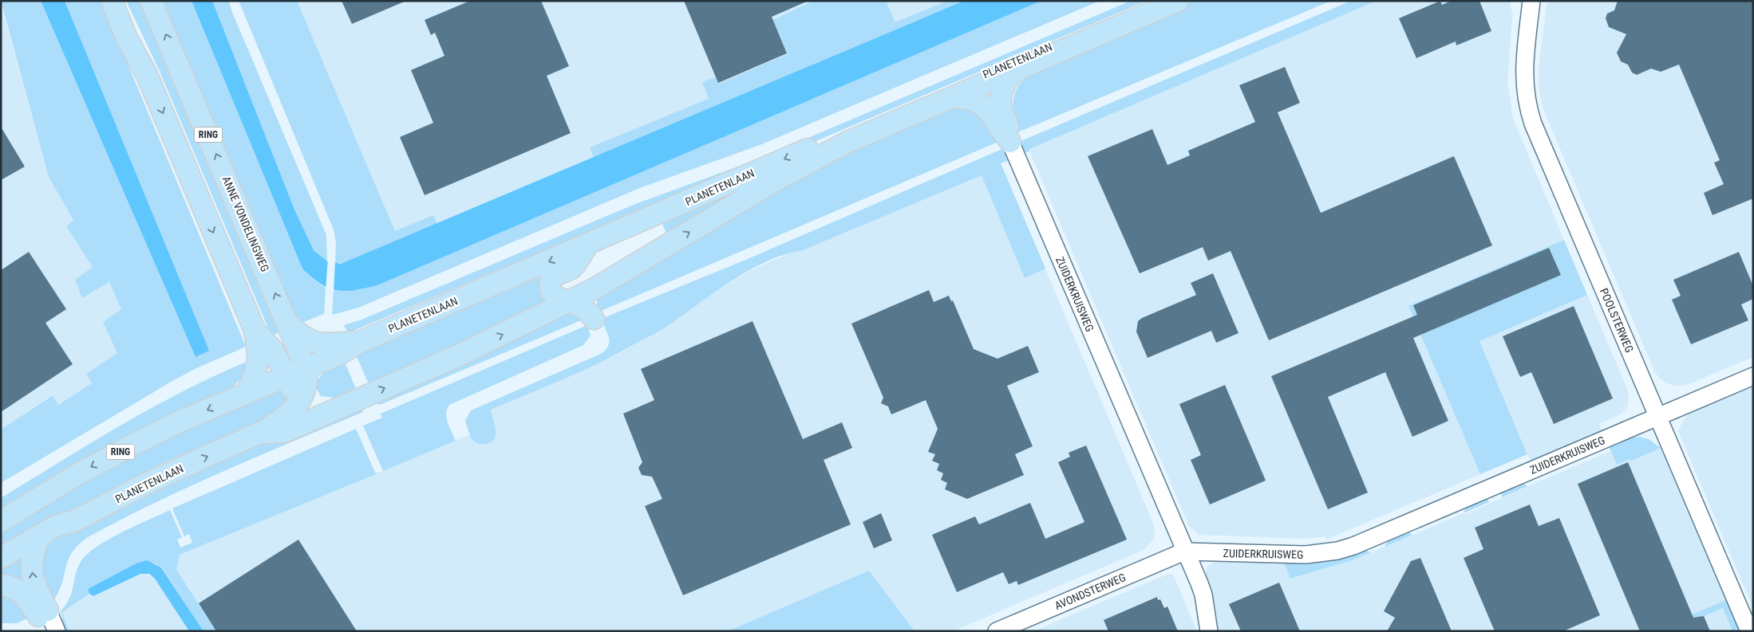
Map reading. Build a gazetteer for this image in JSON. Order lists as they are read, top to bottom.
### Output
{
  "streets": {
    "main road": ["PLANETENLAAN", "RING", "ANNE VONDELINGWEG"],
    "street": ["ZUIDERKRUISWEG", "POOLSTERWEG", "AVONDSTERWEG"]
  },
  "crossings": [
    ["PLANETENLAAN", "ANNE VONDELINGWEG"],
    ["ZUIDERKRUISWEG", "POOLSTERWEG"],
    ["ZUIDERKRUISWEG", "AVONDSTERWEG"]
  ]
}
